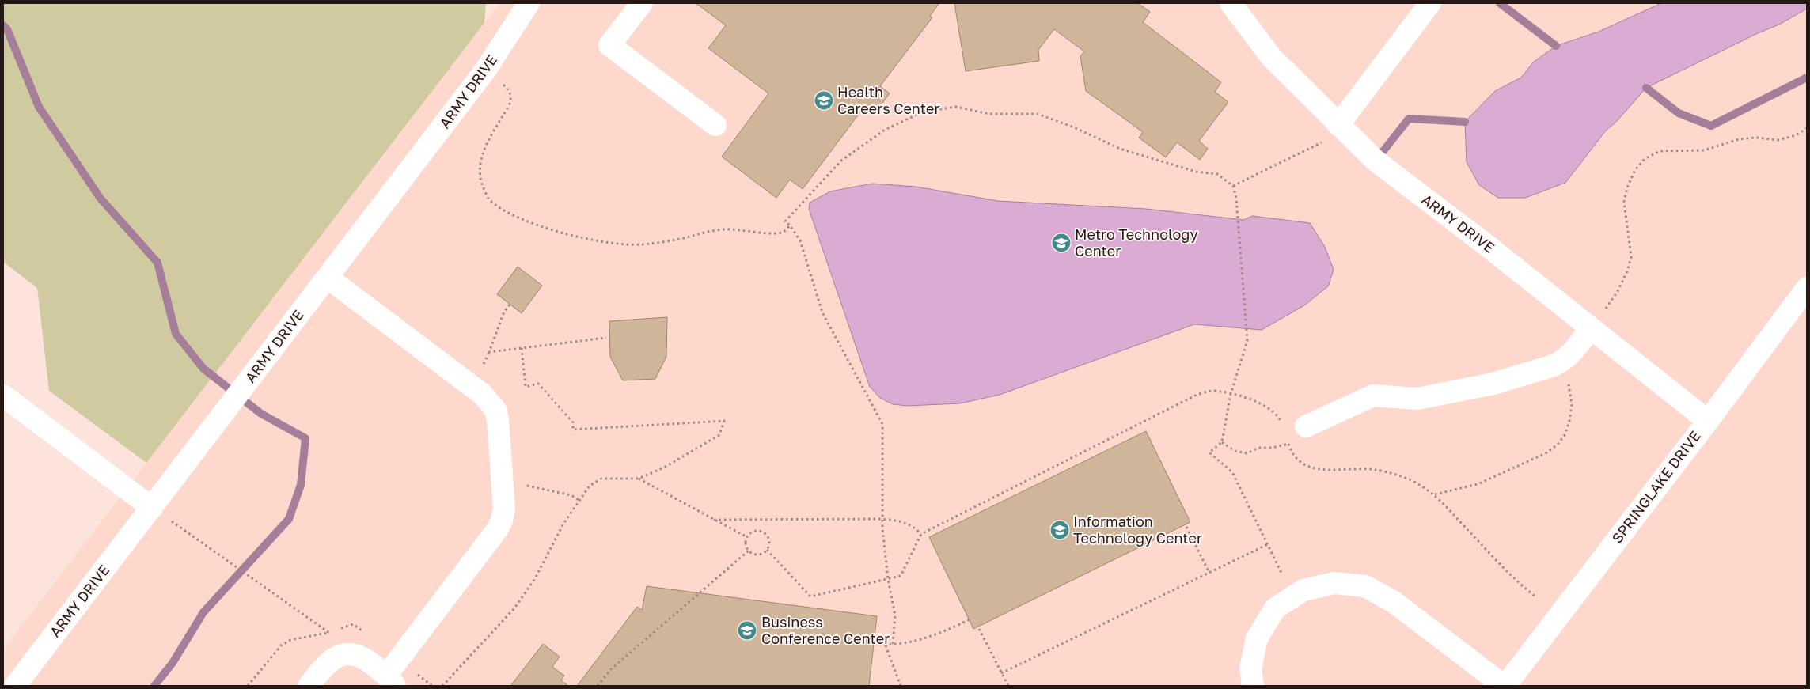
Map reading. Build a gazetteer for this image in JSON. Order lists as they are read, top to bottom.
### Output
{
  "streets": {
    "street": ["ARMY DRIVE", "SPRINGLAKE DRIVE"]
  },
  "crossings": [
    ["ARMY DRIVE", "SPRINGLAKE DRIVE"]
  ],
  "places": {
    "school or university": [
      "Health Careers Center",
      "Metro Technology Center",
      "Information Technology Center",
      "Business Conference Center"
    ]
  }
}
